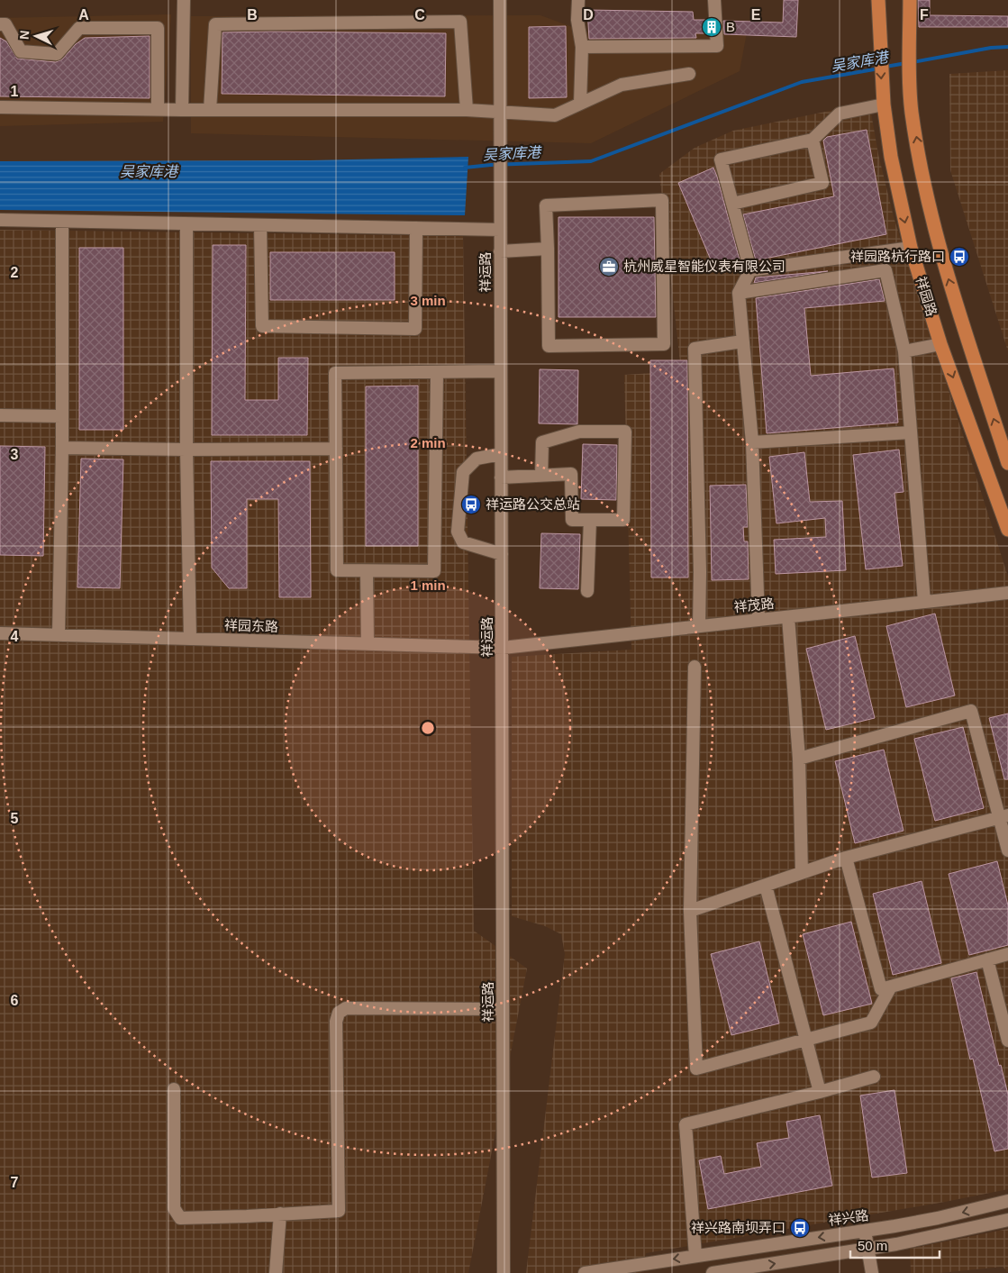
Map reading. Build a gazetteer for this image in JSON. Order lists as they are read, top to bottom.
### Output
{
  "streets": {
    "main road": ["祥园路"],
    "street": [
      "祥运路",
      "祥茂路",
      "祥园东路",
      "祥兴路"
    ]
  },
  "crossings": [
    ["祥运路", "祥茂路"],
    ["祥运路", "祥园东路"],
    ["祥茂路", "祥园东路"]
  ],
  "water": ["吴家库港"],
  "places": {
    "building": ["B"],
    "bus stop": ["祥园路杭行路口", "祥运路公交总站", "祥兴路南坝弄口"],
    "office": ["杭州威星智能仪表有限公司"]
  },
  "scale_bar": "50 m",
  "north": "left",
  "grid": {
    "columns": [
      "A",
      "B",
      "C",
      "D",
      "E",
      "F"
    ],
    "rows": [
      "1",
      "2",
      "3",
      "4",
      "5",
      "6",
      "7"
    ]
  },
  "rings": ["3 min", "2 min", "1 min"]
}
